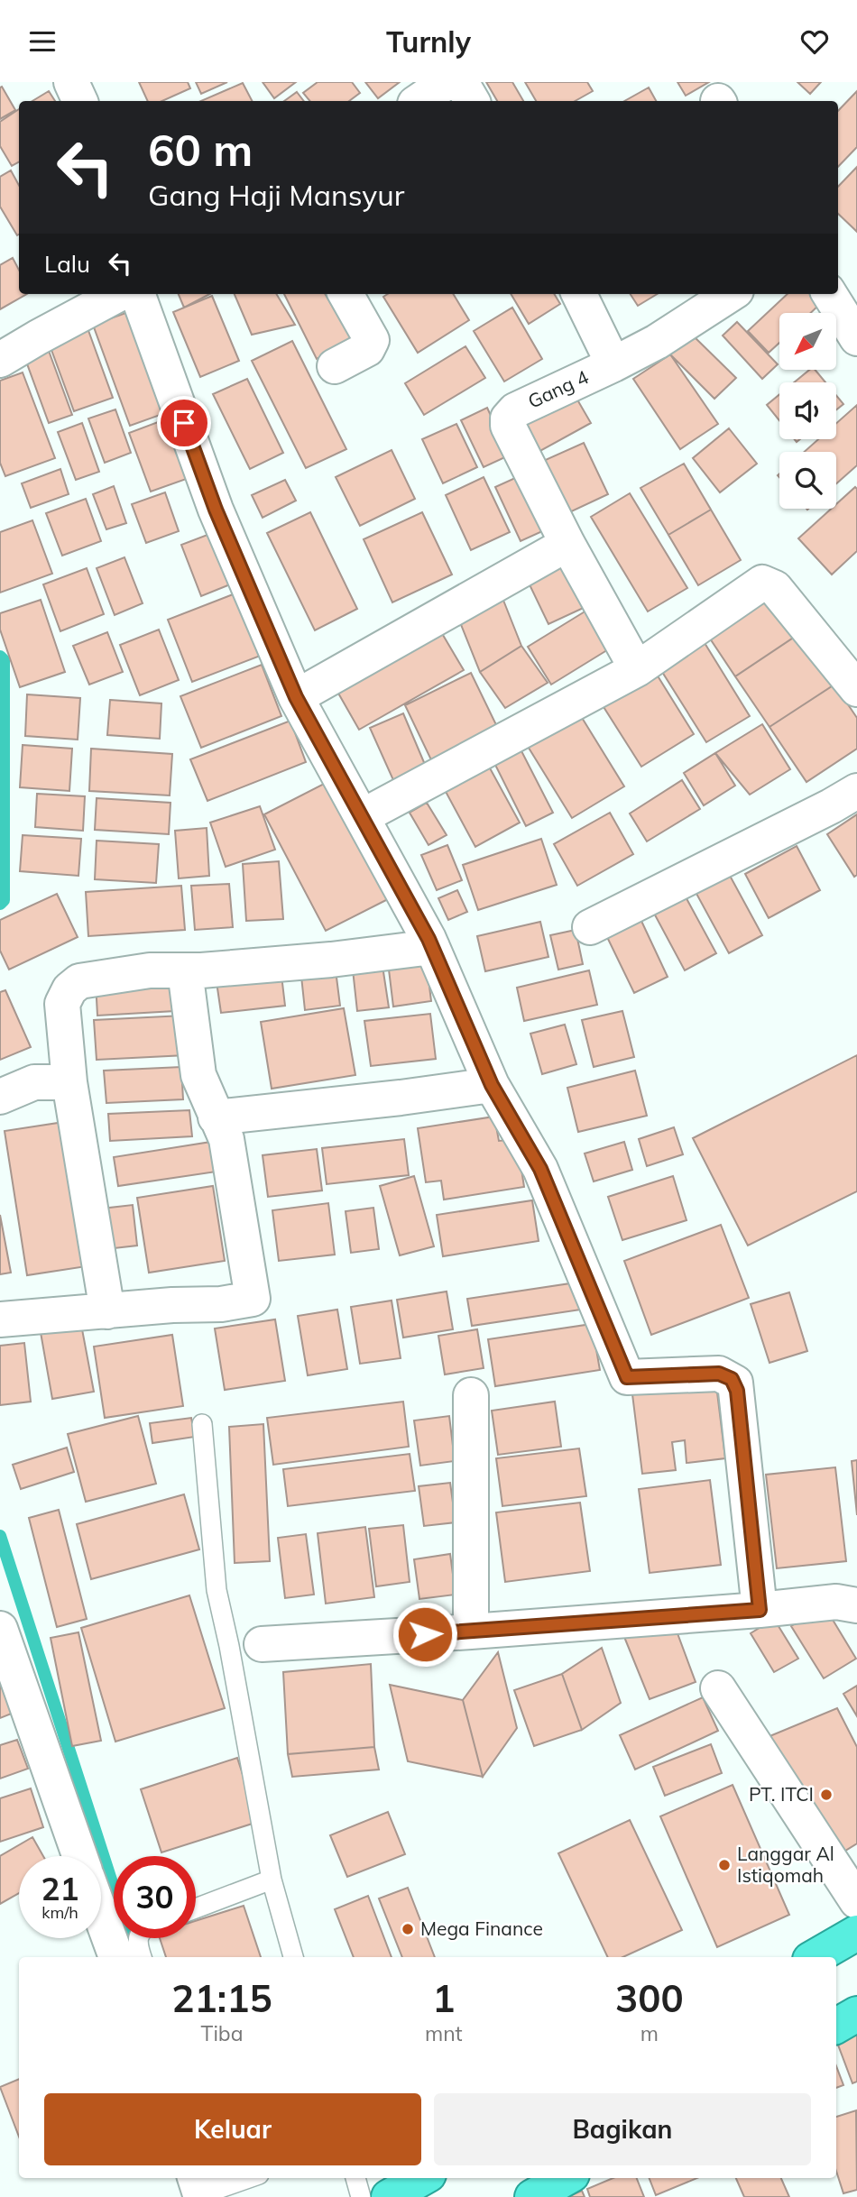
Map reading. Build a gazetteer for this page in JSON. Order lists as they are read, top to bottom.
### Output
{
  "streets": {
    "street": ["Gang 4"]
  },
  "places": ["PT. ITCI", "Langgar Al Istiqomah", "Mega Finance"],
  "north": "bottom left",
  "page": {
    "header": "Turnly",
    "turn": ["60 m", "Gang Haji Mansyur"],
    "then": "Lalu",
    "speed": "21 km/h",
    "limit": "30",
    "eta": [
      "21:15",
      "Tiba",
      "1",
      "mnt",
      "300",
      "m"
    ],
    "buttons": ["Keluar", "Bagikan"]
  }
}
